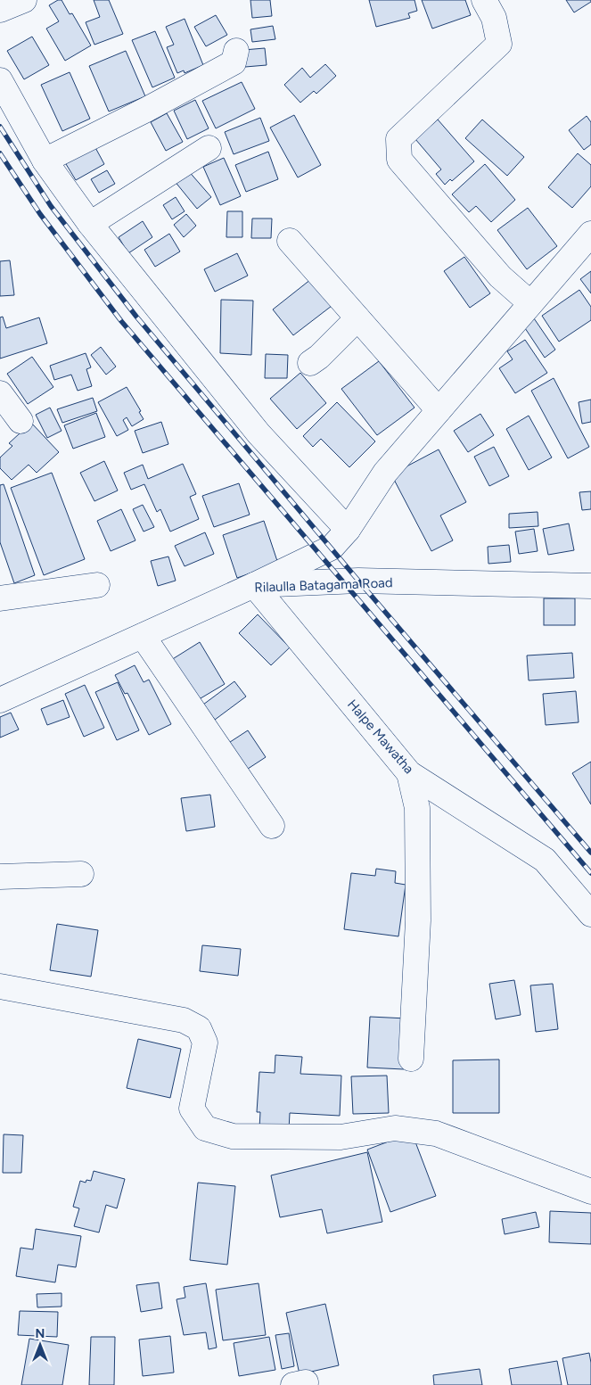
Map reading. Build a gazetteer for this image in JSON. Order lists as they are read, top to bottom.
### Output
{
  "streets": {
    "street": ["Rilaulla Batagama Road", "Halpe Mawatha"]
  },
  "crossings": [
    ["Rilaulla Batagama Road", "Halpe Mawatha"]
  ],
  "north": "top"
}
